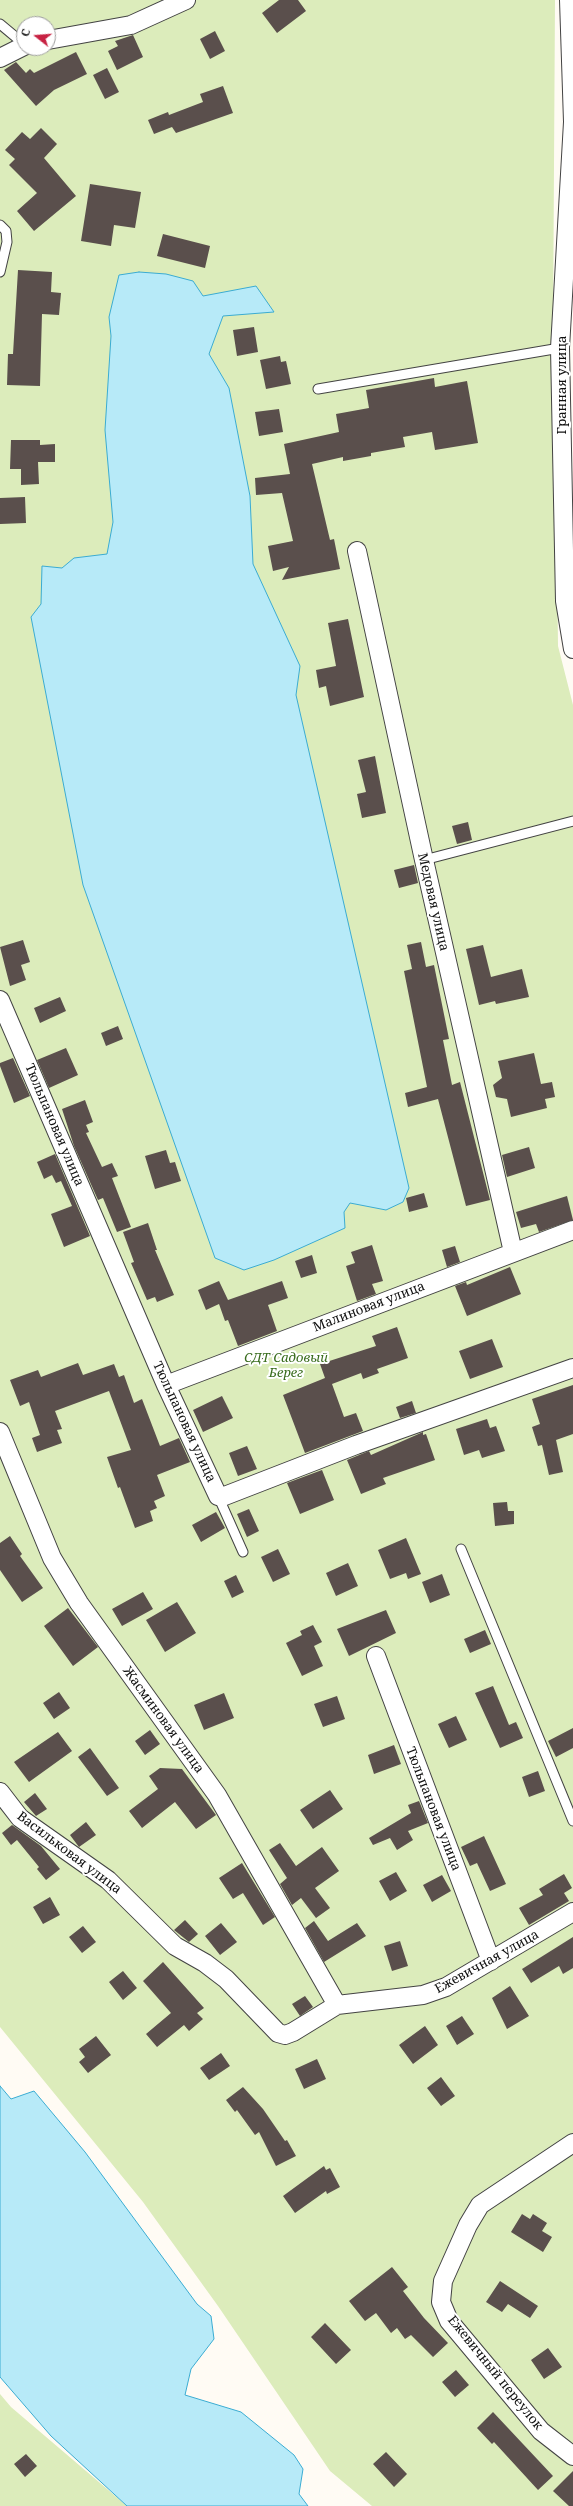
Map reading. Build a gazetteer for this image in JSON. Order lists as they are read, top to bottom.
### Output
{
  "streets": {
    "street": [
      "Гранная улица",
      "Медовая улица",
      "Тюльпановая улица",
      "Малиновая улица",
      "Жасминовая улица",
      "Васильковая улица",
      "Ежевичная улица",
      "Ежевичный переулок"
    ]
  },
  "crossings": [
    ["Медовая улица", "Малиновая улица"],
    ["Тюльпановая улица", "Малиновая улица"],
    ["Тюльпановая улица", "Ежевичная улица"],
    ["Жасминовая улица", "Ежевичная улица"],
    ["Васильковая улица", "Ежевичная улица"]
  ],
  "parks": ["СДТ Садовый Берег"],
  "north": "left"
}
